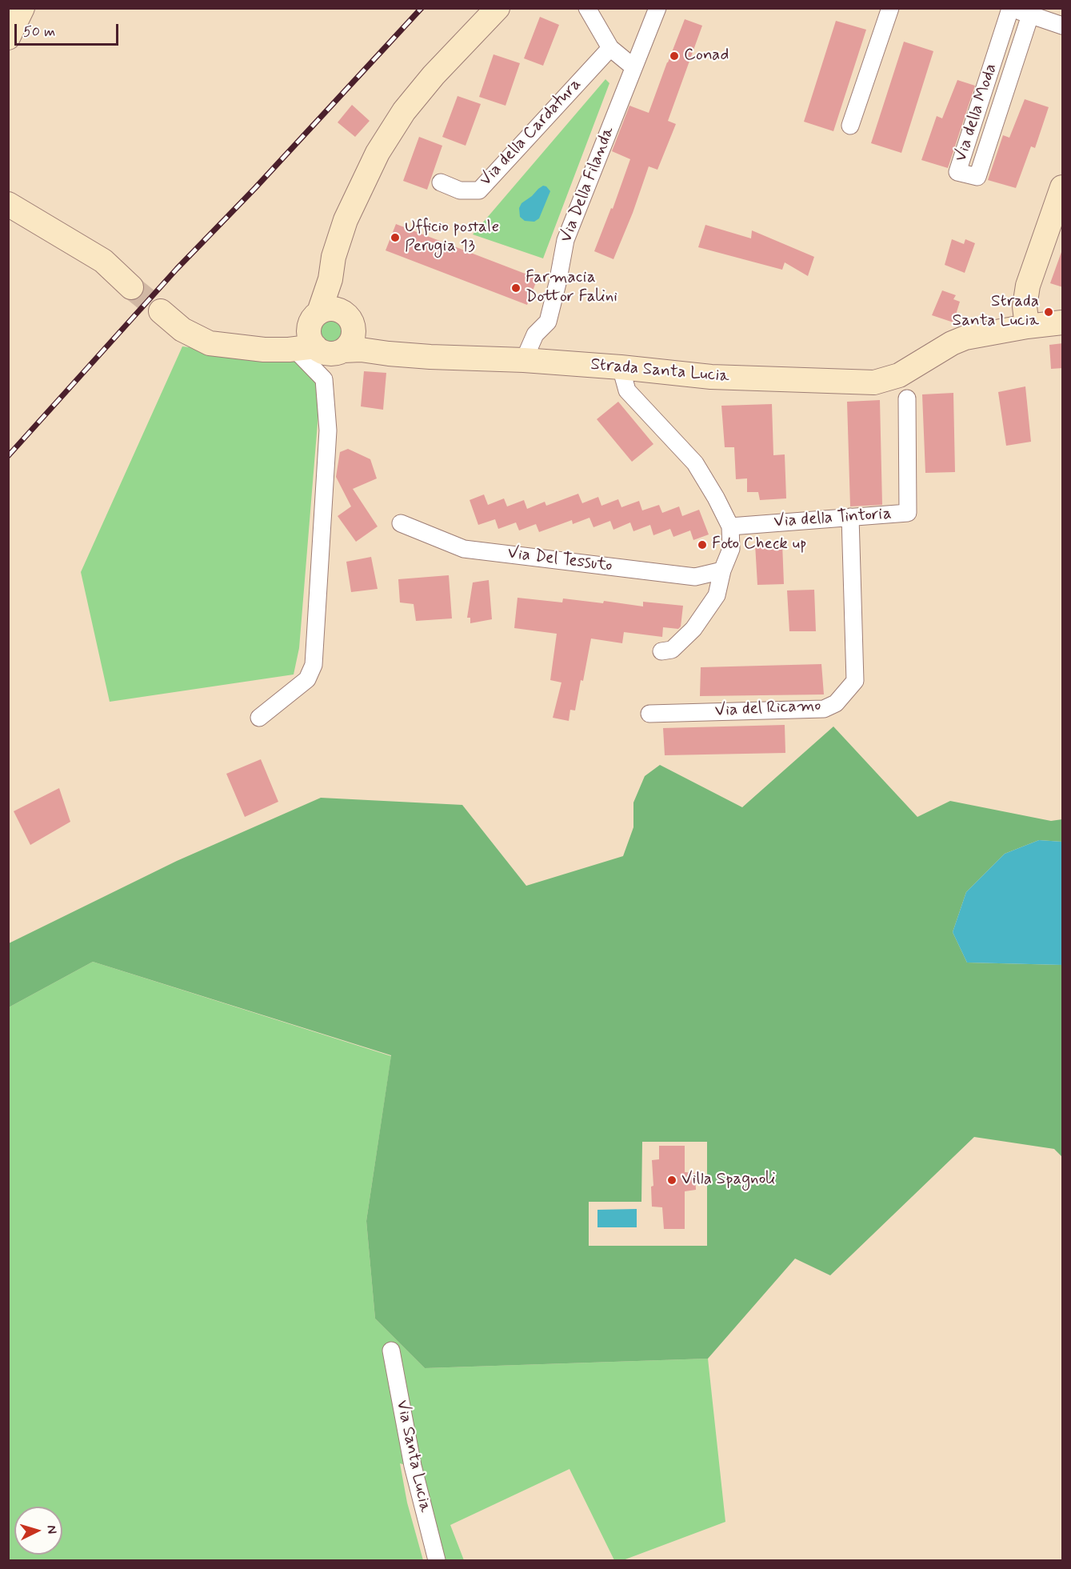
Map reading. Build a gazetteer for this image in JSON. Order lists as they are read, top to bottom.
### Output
{
  "streets": {
    "street": [
      "Via della Moda",
      "Via della Cardatura",
      "Via Della Filanda",
      "Strada Santa Lucia",
      "Via della Tintoria",
      "Via Del Tessuto",
      "Via del Ricamo",
      "Via Santa Lucia"
    ]
  },
  "crossings": [
    ["Via Della Filanda", "Strada Santa Lucia"],
    ["Via della Tintoria", "Via del Ricamo"]
  ],
  "places": [
    "Conad",
    "Ufficio postale Perugia 13",
    "Farmacia Dottor Falini",
    "Strada Santa Lucia",
    "Foto Check up",
    "Villa Spagnoli"
  ],
  "scale_bar": "50 m",
  "north": "right"
}
